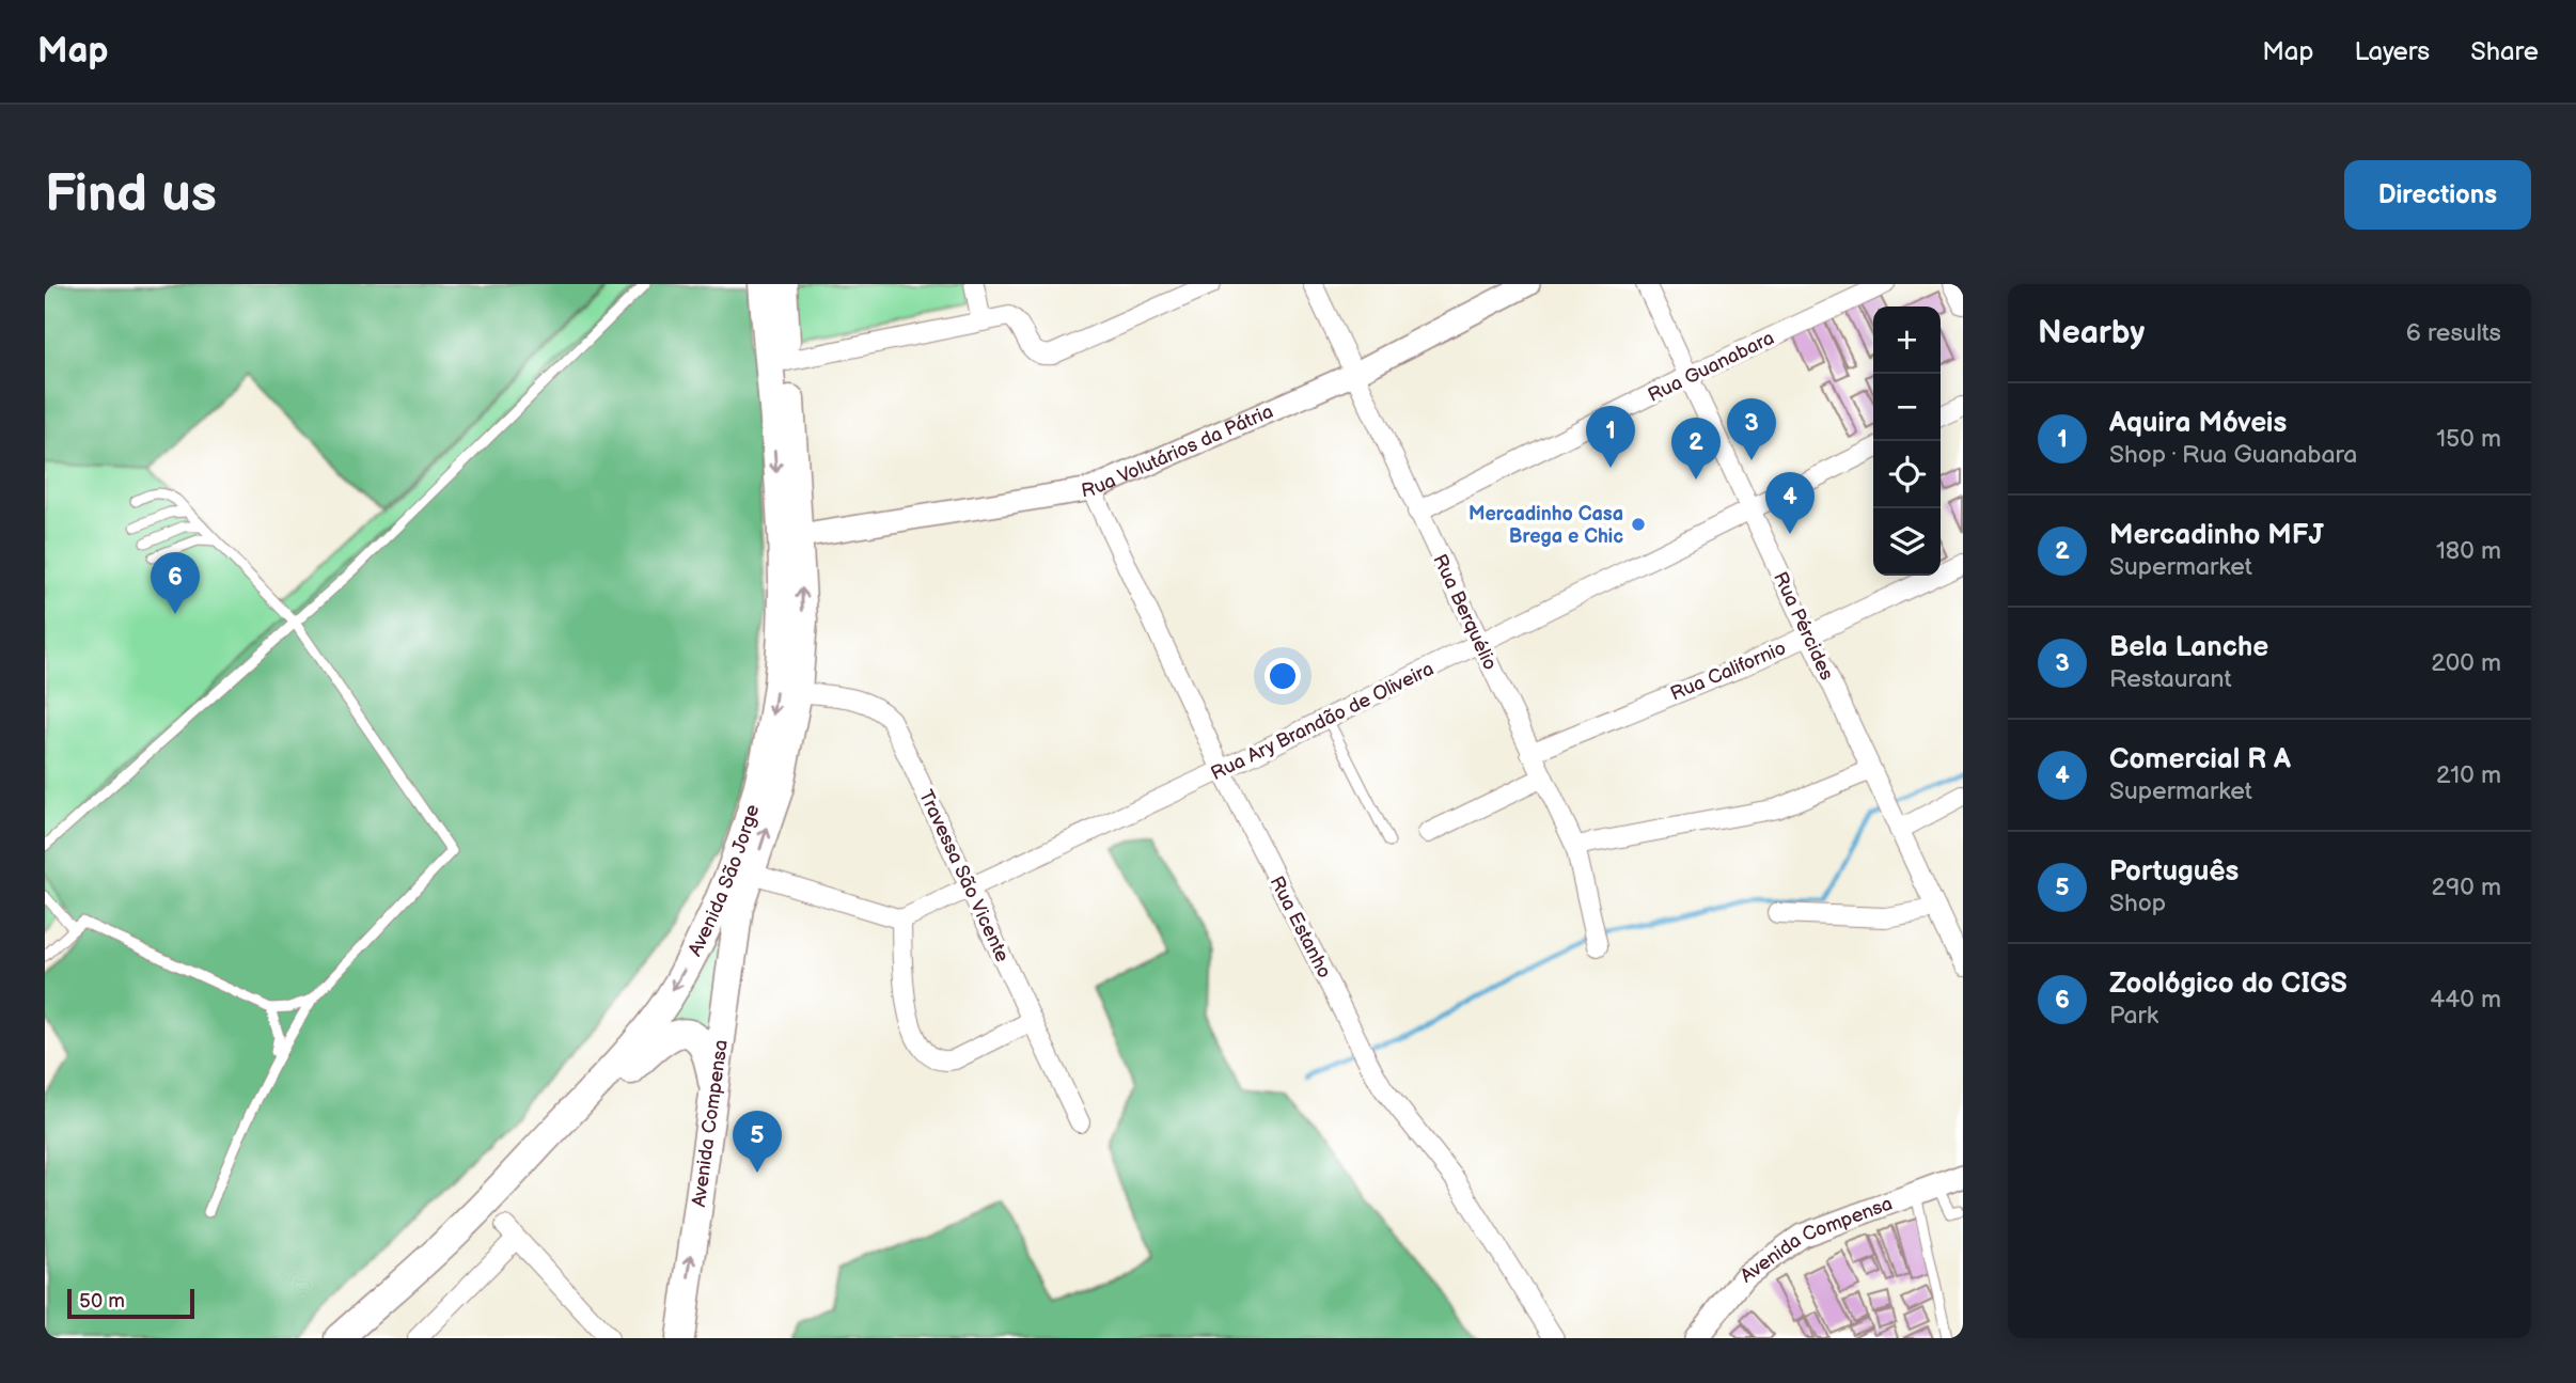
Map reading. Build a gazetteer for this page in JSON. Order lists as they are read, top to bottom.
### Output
{
  "streets": {
    "main road": ["Avenida São Jorge", "Avenida Compensa"],
    "street": [
      "Rua Guanabara",
      "Rua Volutários da Pátria",
      "Rua Berquélio",
      "Rua Pércides",
      "Rua Californio",
      "Rua Ary Brandão de Oliveira",
      "Travessa São Vicente",
      "Rua Estanho"
    ]
  },
  "crossings": [
    ["Rua Guanabara", "Rua Berquélio"],
    ["Rua Guanabara", "Rua Pércides"],
    ["Rua Volutários da Pátria", "Rua Berquélio"],
    ["Rua Volutários da Pátria", "Avenida São Jorge"],
    ["Rua Volutários da Pátria", "Rua Estanho"],
    ["Rua Berquélio", "Rua Californio"],
    ["Rua Berquélio", "Rua Ary Brandão de Oliveira"],
    ["Rua Pércides", "Rua Californio"],
    ["Rua Pércides", "Rua Ary Brandão de Oliveira"],
    ["Rua Ary Brandão de Oliveira", "Travessa São Vicente"],
    ["Rua Ary Brandão de Oliveira", "Rua Estanho"],
    ["Travessa São Vicente", "Avenida São Jorge"],
    ["Avenida São Jorge", "Avenida Compensa"]
  ],
  "places": ["Mercadinho Casa Brega e Chic"],
  "scale_bar": "50 m",
  "page": {
    "header": "Map",
    "nav": ["Map", "Layers", "Share"],
    "buttons": "Directions",
    "title": "Find us",
    "heading": ["Nearby", "6 results"],
    "map_buttons": ["+", "−"],
    "list": [
      {
        "mark": "1",
        "name": "Aquira Móveis",
        "note": "Shop · Rua Guanabara",
        "value": "150 m"
      },
      {
        "mark": "2",
        "name": "Mercadinho MFJ",
        "note": "Supermarket",
        "value": "180 m"
      },
      {
        "mark": "3",
        "name": "Bela Lanche",
        "note": "Restaurant",
        "value": "200 m"
      },
      {
        "mark": "4",
        "name": "Comercial R A",
        "note": "Supermarket",
        "value": "210 m"
      },
      {
        "mark": "5",
        "name": "Português",
        "note": "Shop",
        "value": "290 m"
      },
      {
        "mark": "6",
        "name": "Zoológico do CIGS",
        "note": "Park",
        "value": "440 m"
      }
    ],
    "pins": [
      "3",
      "1",
      "2",
      "4",
      "6",
      "5"
    ],
    "scale": "50 m"
  }
}
